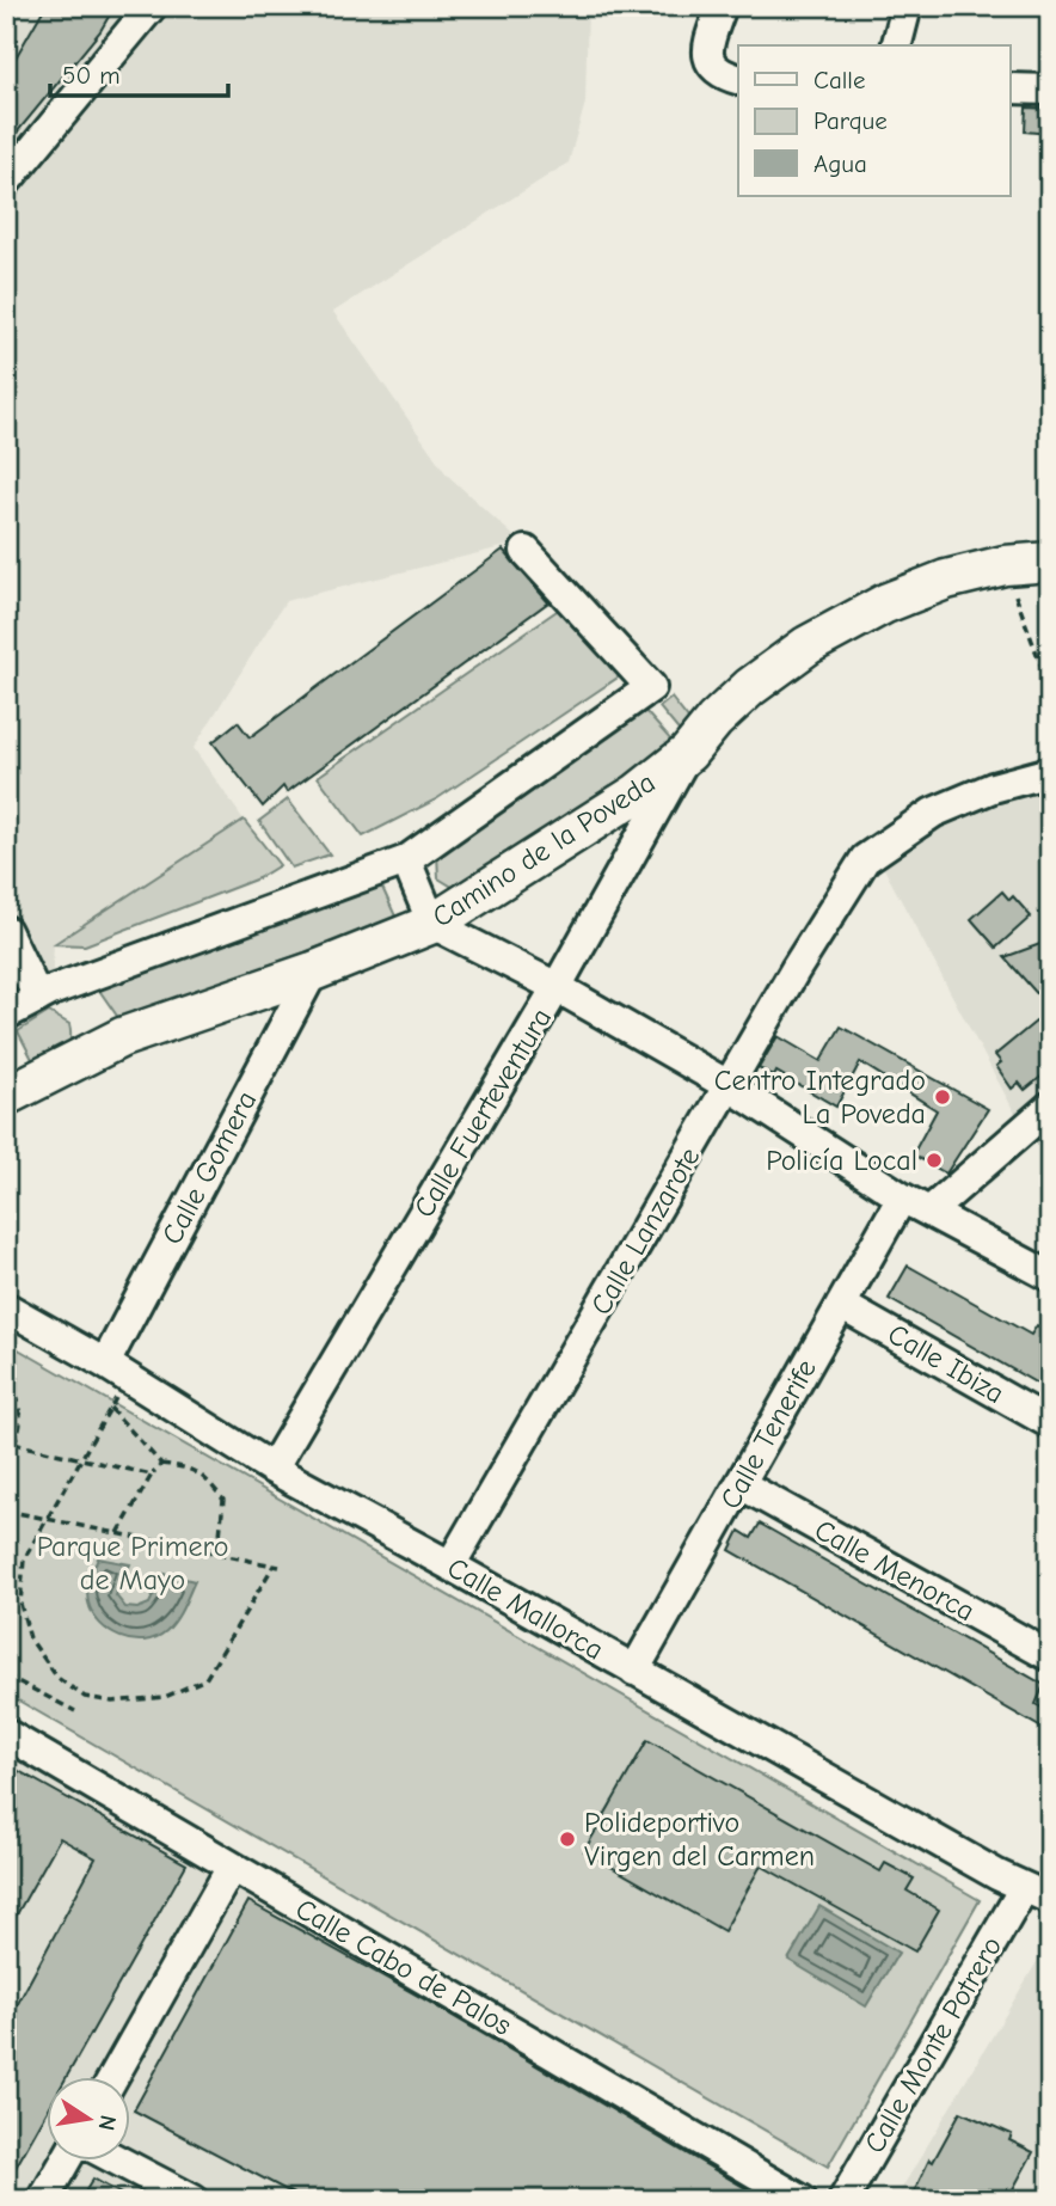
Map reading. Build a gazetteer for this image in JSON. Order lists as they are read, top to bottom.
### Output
{
  "streets": {
    "main road": ["Camino de la Poveda"],
    "street": [
      "Calle Fuerteventura",
      "Calle Gomera",
      "Calle Lanzarote",
      "Calle Ibiza",
      "Calle Tenerife",
      "Calle Menorca",
      "Calle Mallorca",
      "Calle Cabo de Palos",
      "Calle Monte Potrero"
    ]
  },
  "crossings": [
    ["Camino de la Poveda", "Calle Fuerteventura"],
    ["Camino de la Poveda", "Calle Gomera"],
    ["Calle Fuerteventura", "Calle Mallorca"],
    ["Calle Gomera", "Calle Mallorca"],
    ["Calle Lanzarote", "Calle Mallorca"],
    ["Calle Ibiza", "Calle Tenerife"],
    ["Calle Tenerife", "Calle Menorca"],
    ["Calle Tenerife", "Calle Mallorca"],
    ["Calle Mallorca", "Calle Monte Potrero"]
  ],
  "parks": ["Parque Primero de Mayo"],
  "places": ["Centro Integrado La Poveda", "Policía Local", "Polideportivo Virgen del Carmen"],
  "legend": ["Calle", "Parque", "Agua"],
  "scale_bar": "50 m",
  "north": "right"
}
